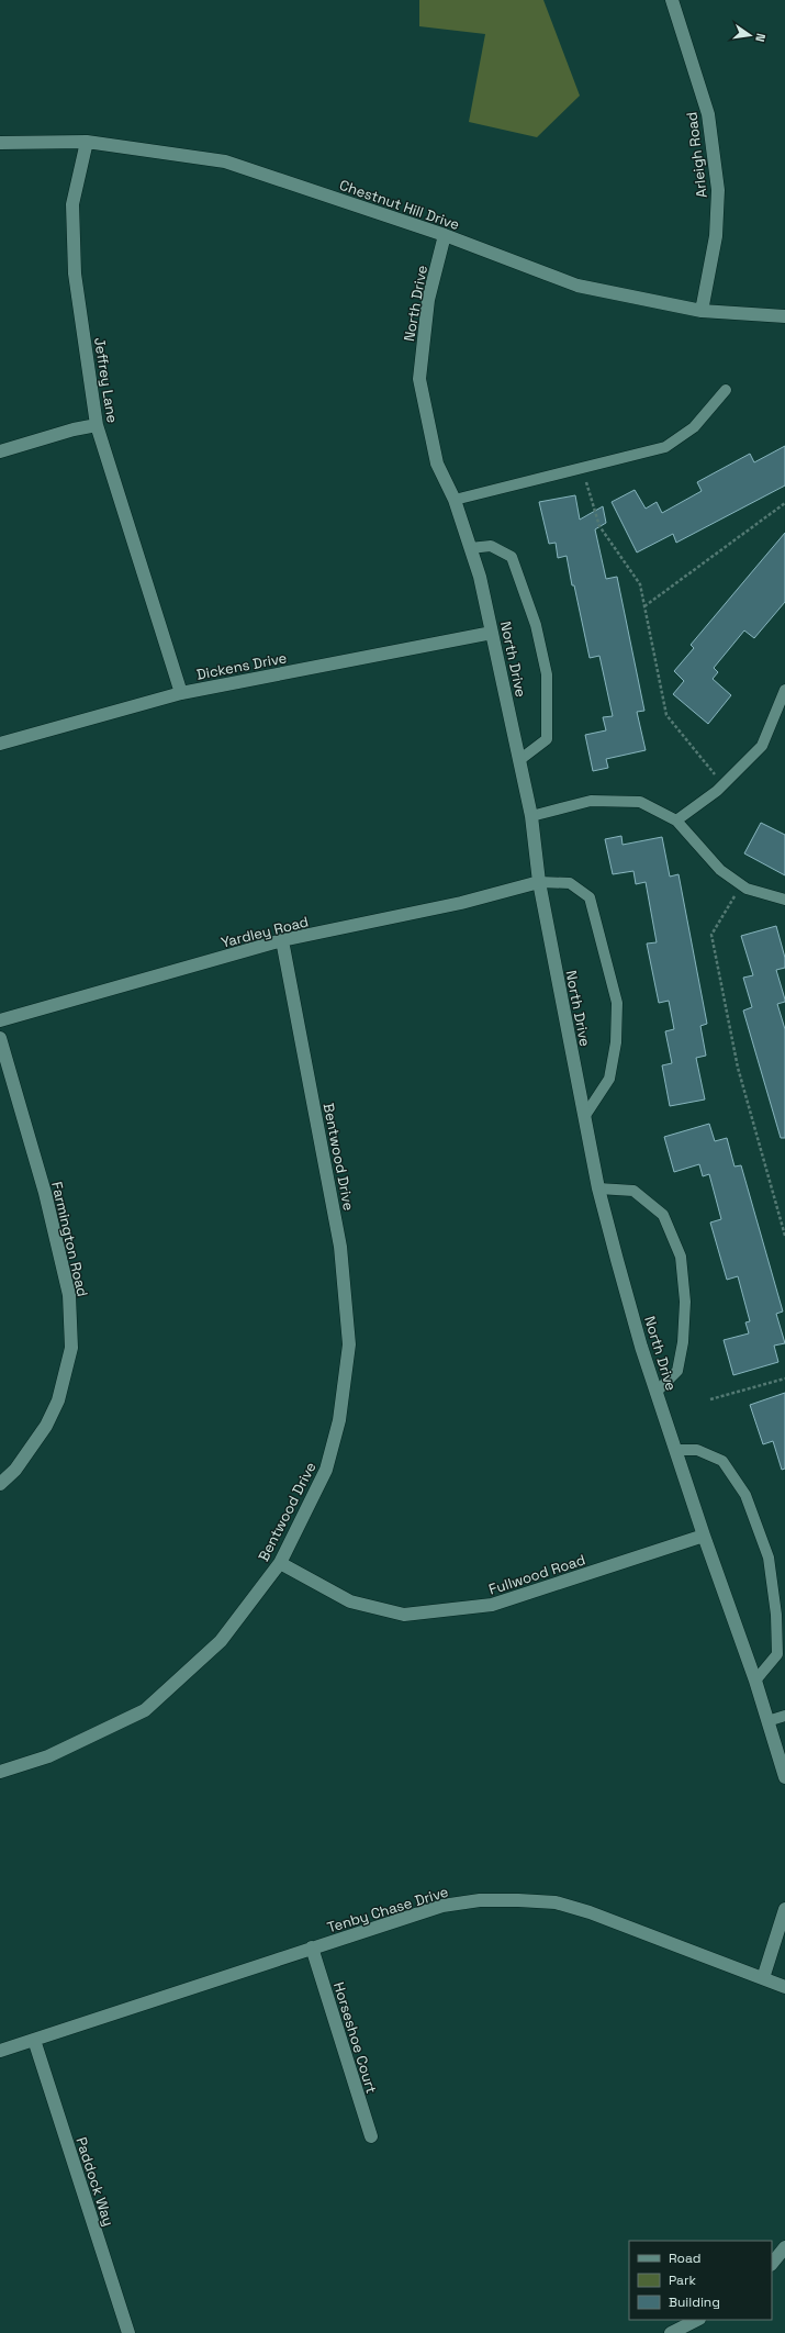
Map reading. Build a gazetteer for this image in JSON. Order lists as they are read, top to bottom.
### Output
{
  "streets": {
    "street": [
      "Arleigh Road",
      "Chestnut Hill Drive",
      "North Drive",
      "Jeffrey Lane",
      "Dickens Drive",
      "Yardley Road",
      "Bentwood Drive",
      "Farmington Road",
      "Fullwood Road",
      "Tenby Chase Drive",
      "Horseshoe Court",
      "Paddock Way"
    ]
  },
  "crossings": [
    ["Arleigh Road", "Chestnut Hill Drive"],
    ["Chestnut Hill Drive", "North Drive"],
    ["Chestnut Hill Drive", "Jeffrey Lane"],
    ["North Drive", "Dickens Drive"],
    ["North Drive", "Yardley Road"],
    ["North Drive", "Fullwood Road"],
    ["Jeffrey Lane", "Dickens Drive"],
    ["Yardley Road", "Bentwood Drive"],
    ["Bentwood Drive", "Fullwood Road"],
    ["Tenby Chase Drive", "Horseshoe Court"],
    ["Tenby Chase Drive", "Paddock Way"]
  ],
  "legend": ["Road", "Park", "Building"],
  "north": "right"
}
